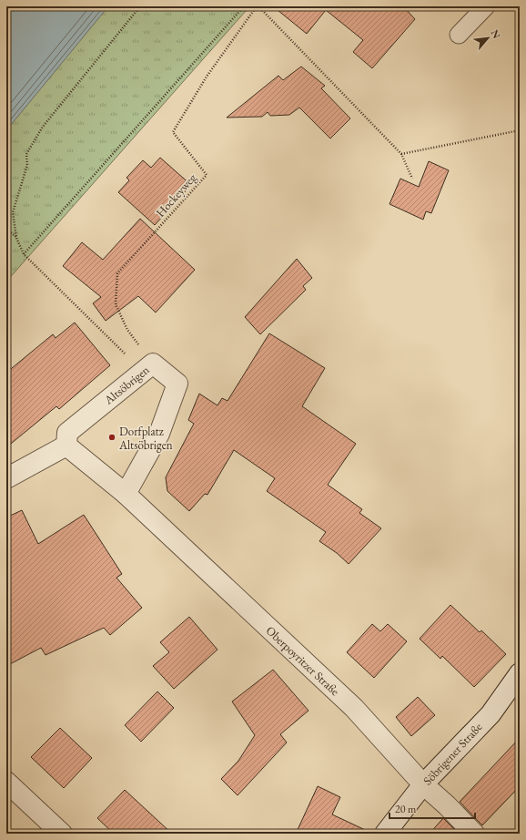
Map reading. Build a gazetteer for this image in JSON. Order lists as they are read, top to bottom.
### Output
{
  "streets": {
    "street": ["Altsöbrigen", "Oberpoyritzer Straße", "Söbrigener Straße"],
    "path": ["Hockeyweg"]
  },
  "crossings": [
    ["Hockeyweg", "Altsöbrigen"],
    ["Altsöbrigen", "Oberpoyritzer Straße"],
    ["Oberpoyritzer Straße", "Söbrigener Straße"]
  ],
  "places": ["Dorfplatz Altsöbrigen"],
  "scale_bar": "20 m",
  "north": "top right"
}
